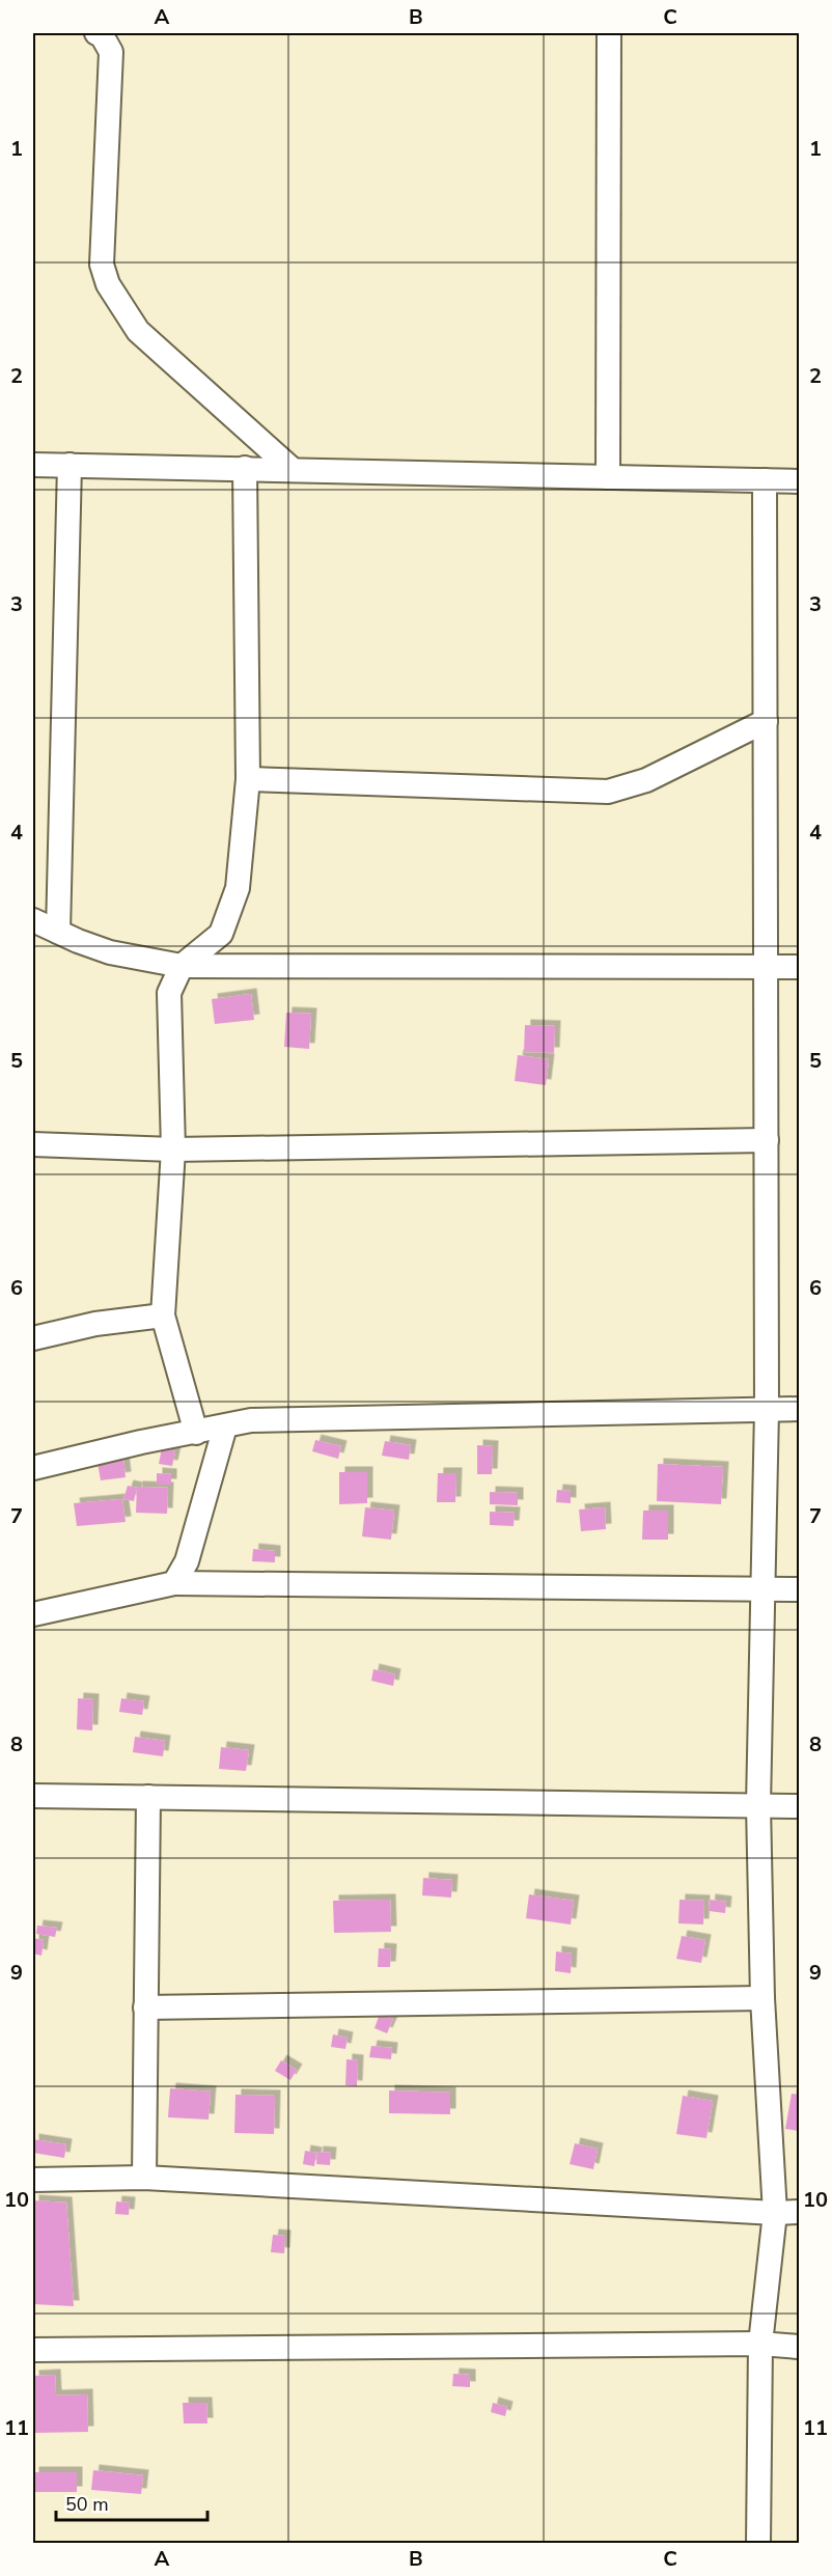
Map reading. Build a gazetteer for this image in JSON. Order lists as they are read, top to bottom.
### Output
{
  "scale_bar": "50 m",
  "grid": {
    "columns": ["A", "B", "C"],
    "rows": [
      "1",
      "2",
      "3",
      "4",
      "5",
      "6",
      "7",
      "8",
      "9",
      "10",
      "11"
    ]
  }
}
